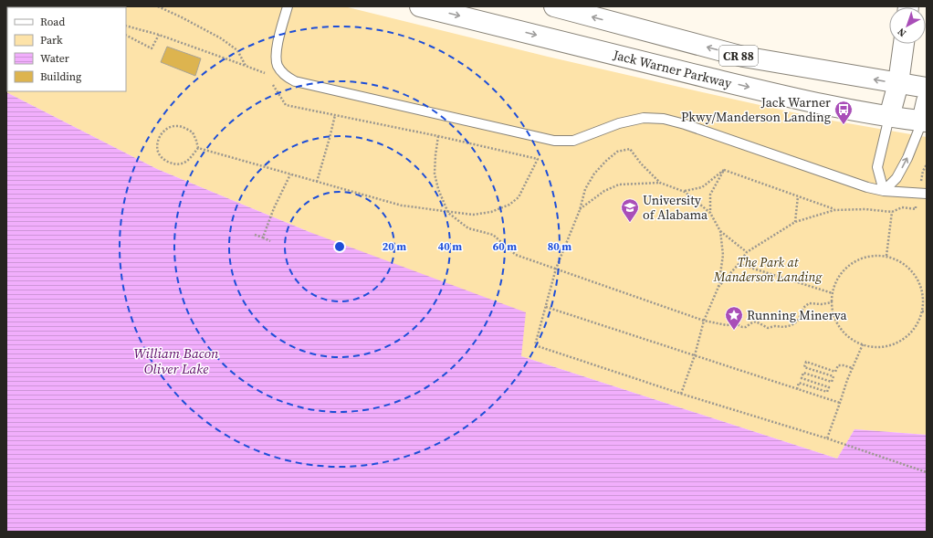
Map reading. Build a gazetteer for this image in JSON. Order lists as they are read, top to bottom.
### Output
{
  "streets": {
    "main road": ["CR 88", "Jack Warner Parkway"]
  },
  "water": ["William Bacon Oliver Lake"],
  "parks": ["The Park at Manderson Landing"],
  "places": {
    "bus stop": ["Jack Warner Pkwy/Manderson Landing"],
    "school or university": ["University of Alabama"],
    "place": ["Running Minerva"]
  },
  "legend": [
    "Road",
    "Park",
    "Water",
    "Building"
  ],
  "north": "bottom left",
  "rings": [
    "20 m",
    "40 m",
    "60 m",
    "80 m"
  ]
}
